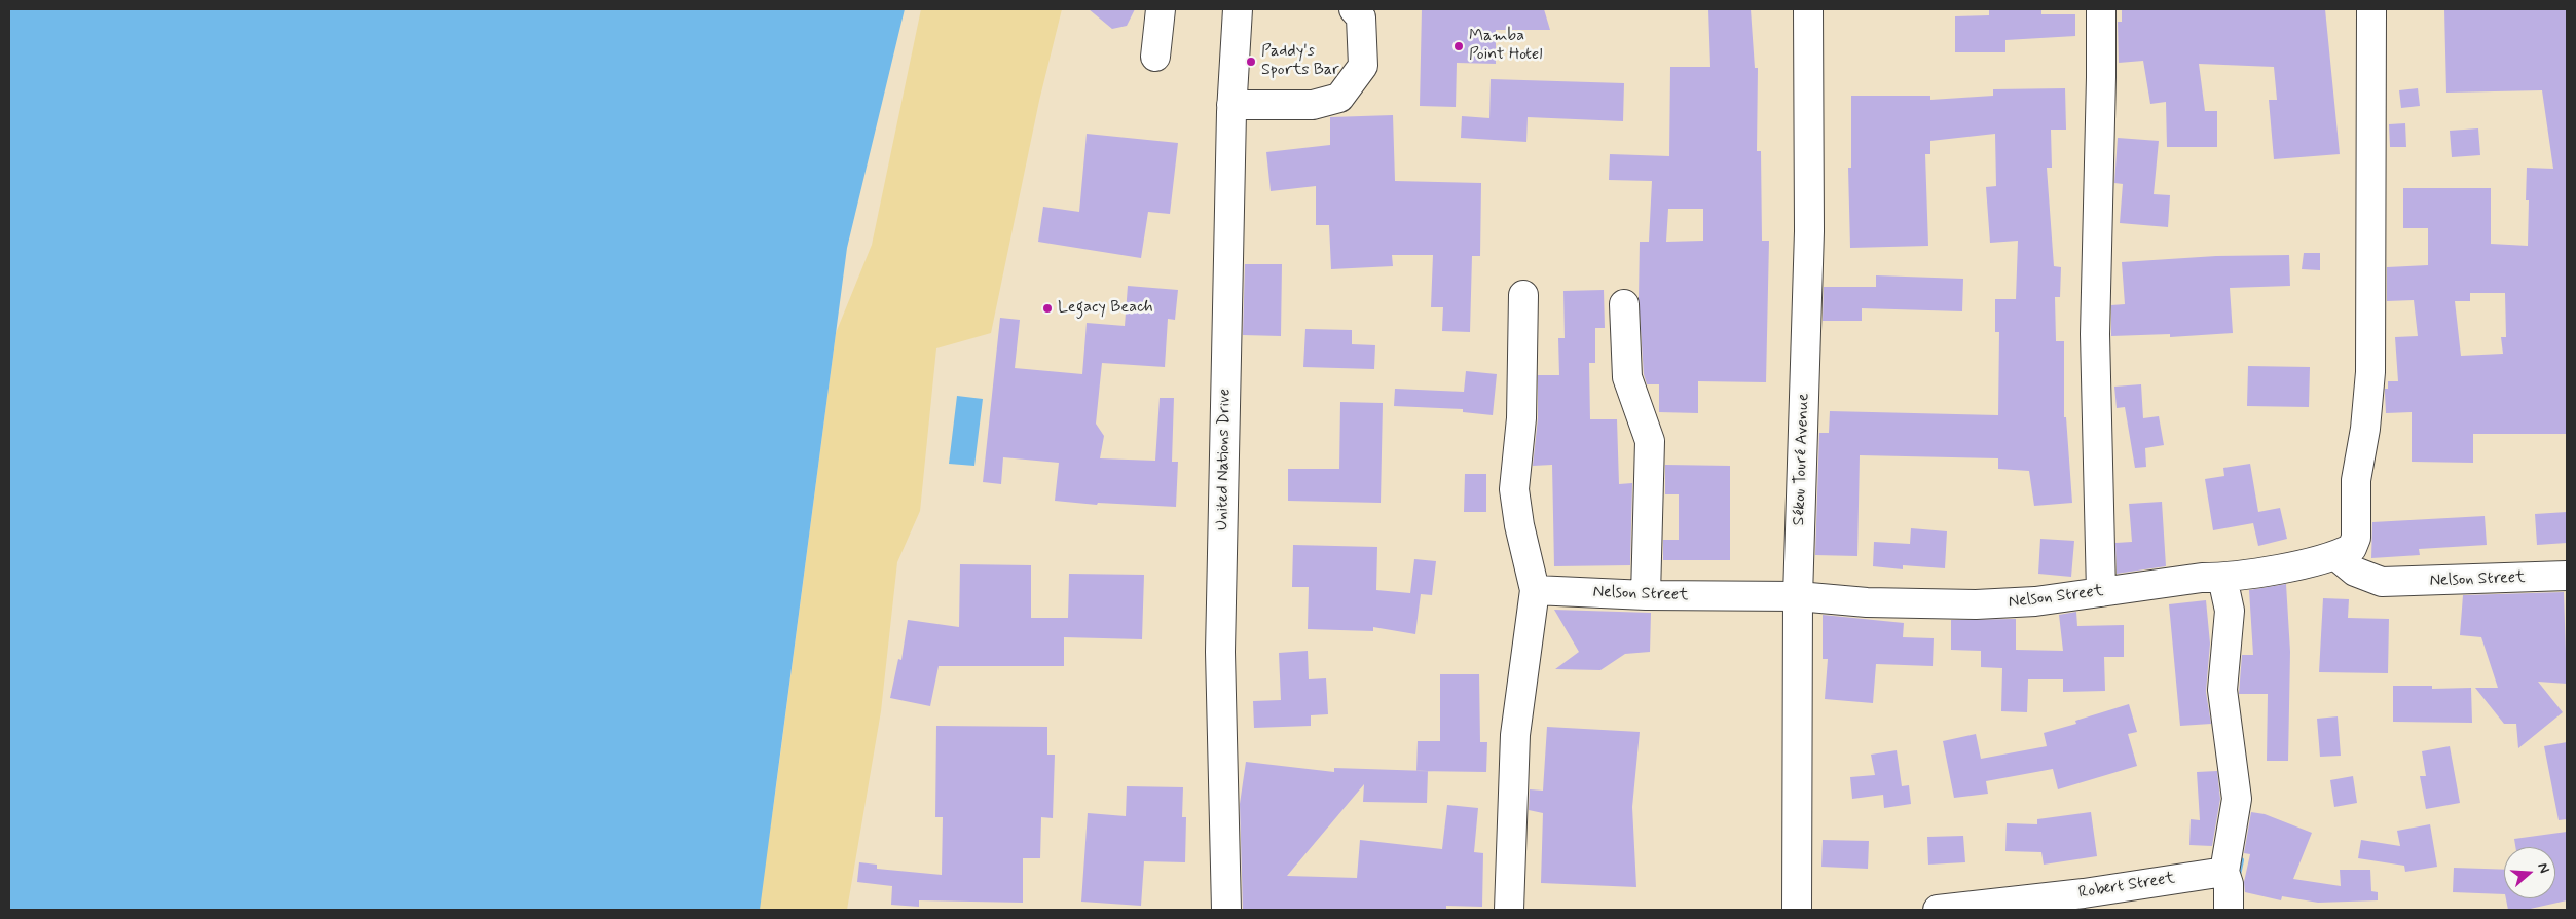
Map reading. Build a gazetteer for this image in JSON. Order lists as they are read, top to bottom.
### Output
{
  "streets": {
    "street": [
      "United Nations Drive",
      "Sékou Touré Avenue",
      "Nelson Street",
      "Robert Street"
    ]
  },
  "crossings": [
    ["Sékou Touré Avenue", "Nelson Street"]
  ],
  "places": ["Mamba Point Hotel", "Paddy's Sports Bar", "Legacy Beach"],
  "north": "right"
}
